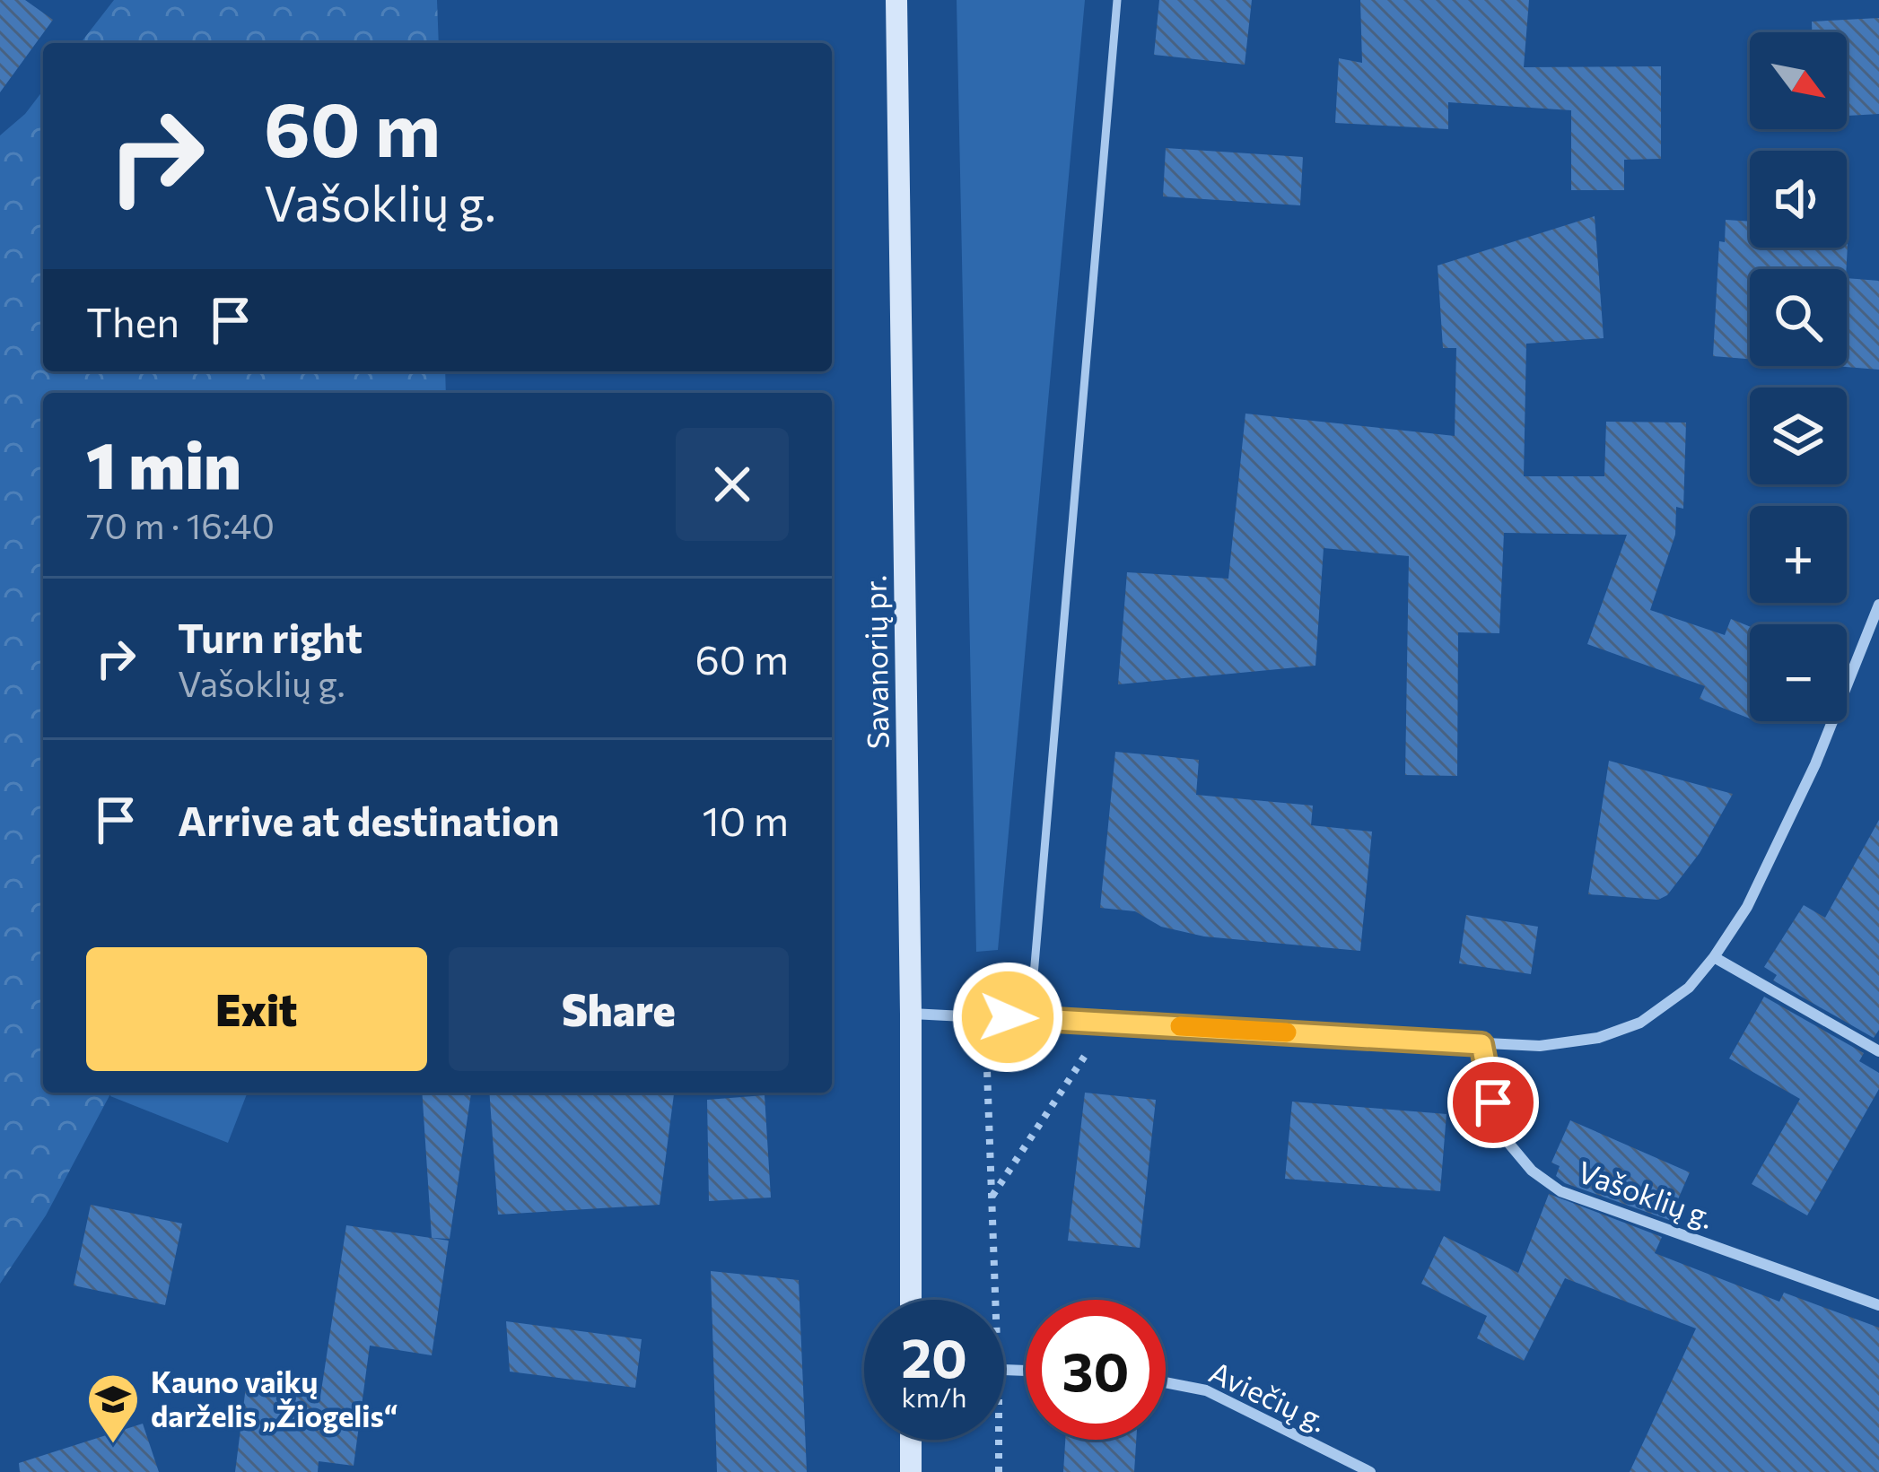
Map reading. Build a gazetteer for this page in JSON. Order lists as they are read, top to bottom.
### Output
{
  "streets": {
    "main road": ["Savanorių pr."],
    "street": ["Vašoklių g.", "Aviečių g."]
  },
  "places": {
    "school or university": ["Kauno vaikų darželis „Žiogelis“"]
  },
  "north": "bottom right",
  "page": {
    "map_buttons": ["+", "−"],
    "turn": ["60 m", "Vašoklių g."],
    "then": "Then",
    "heading": ["1 min", "70 m · 16:40"],
    "list": [
      {
        "name": "Turn right",
        "note": "Vašoklių g.",
        "value": "60 m"
      },
      {
        "name": "Arrive at destination",
        "value": "10 m"
      }
    ],
    "buttons": ["Exit", "Share"],
    "speed": "20 km/h",
    "limit": "30"
  }
}
